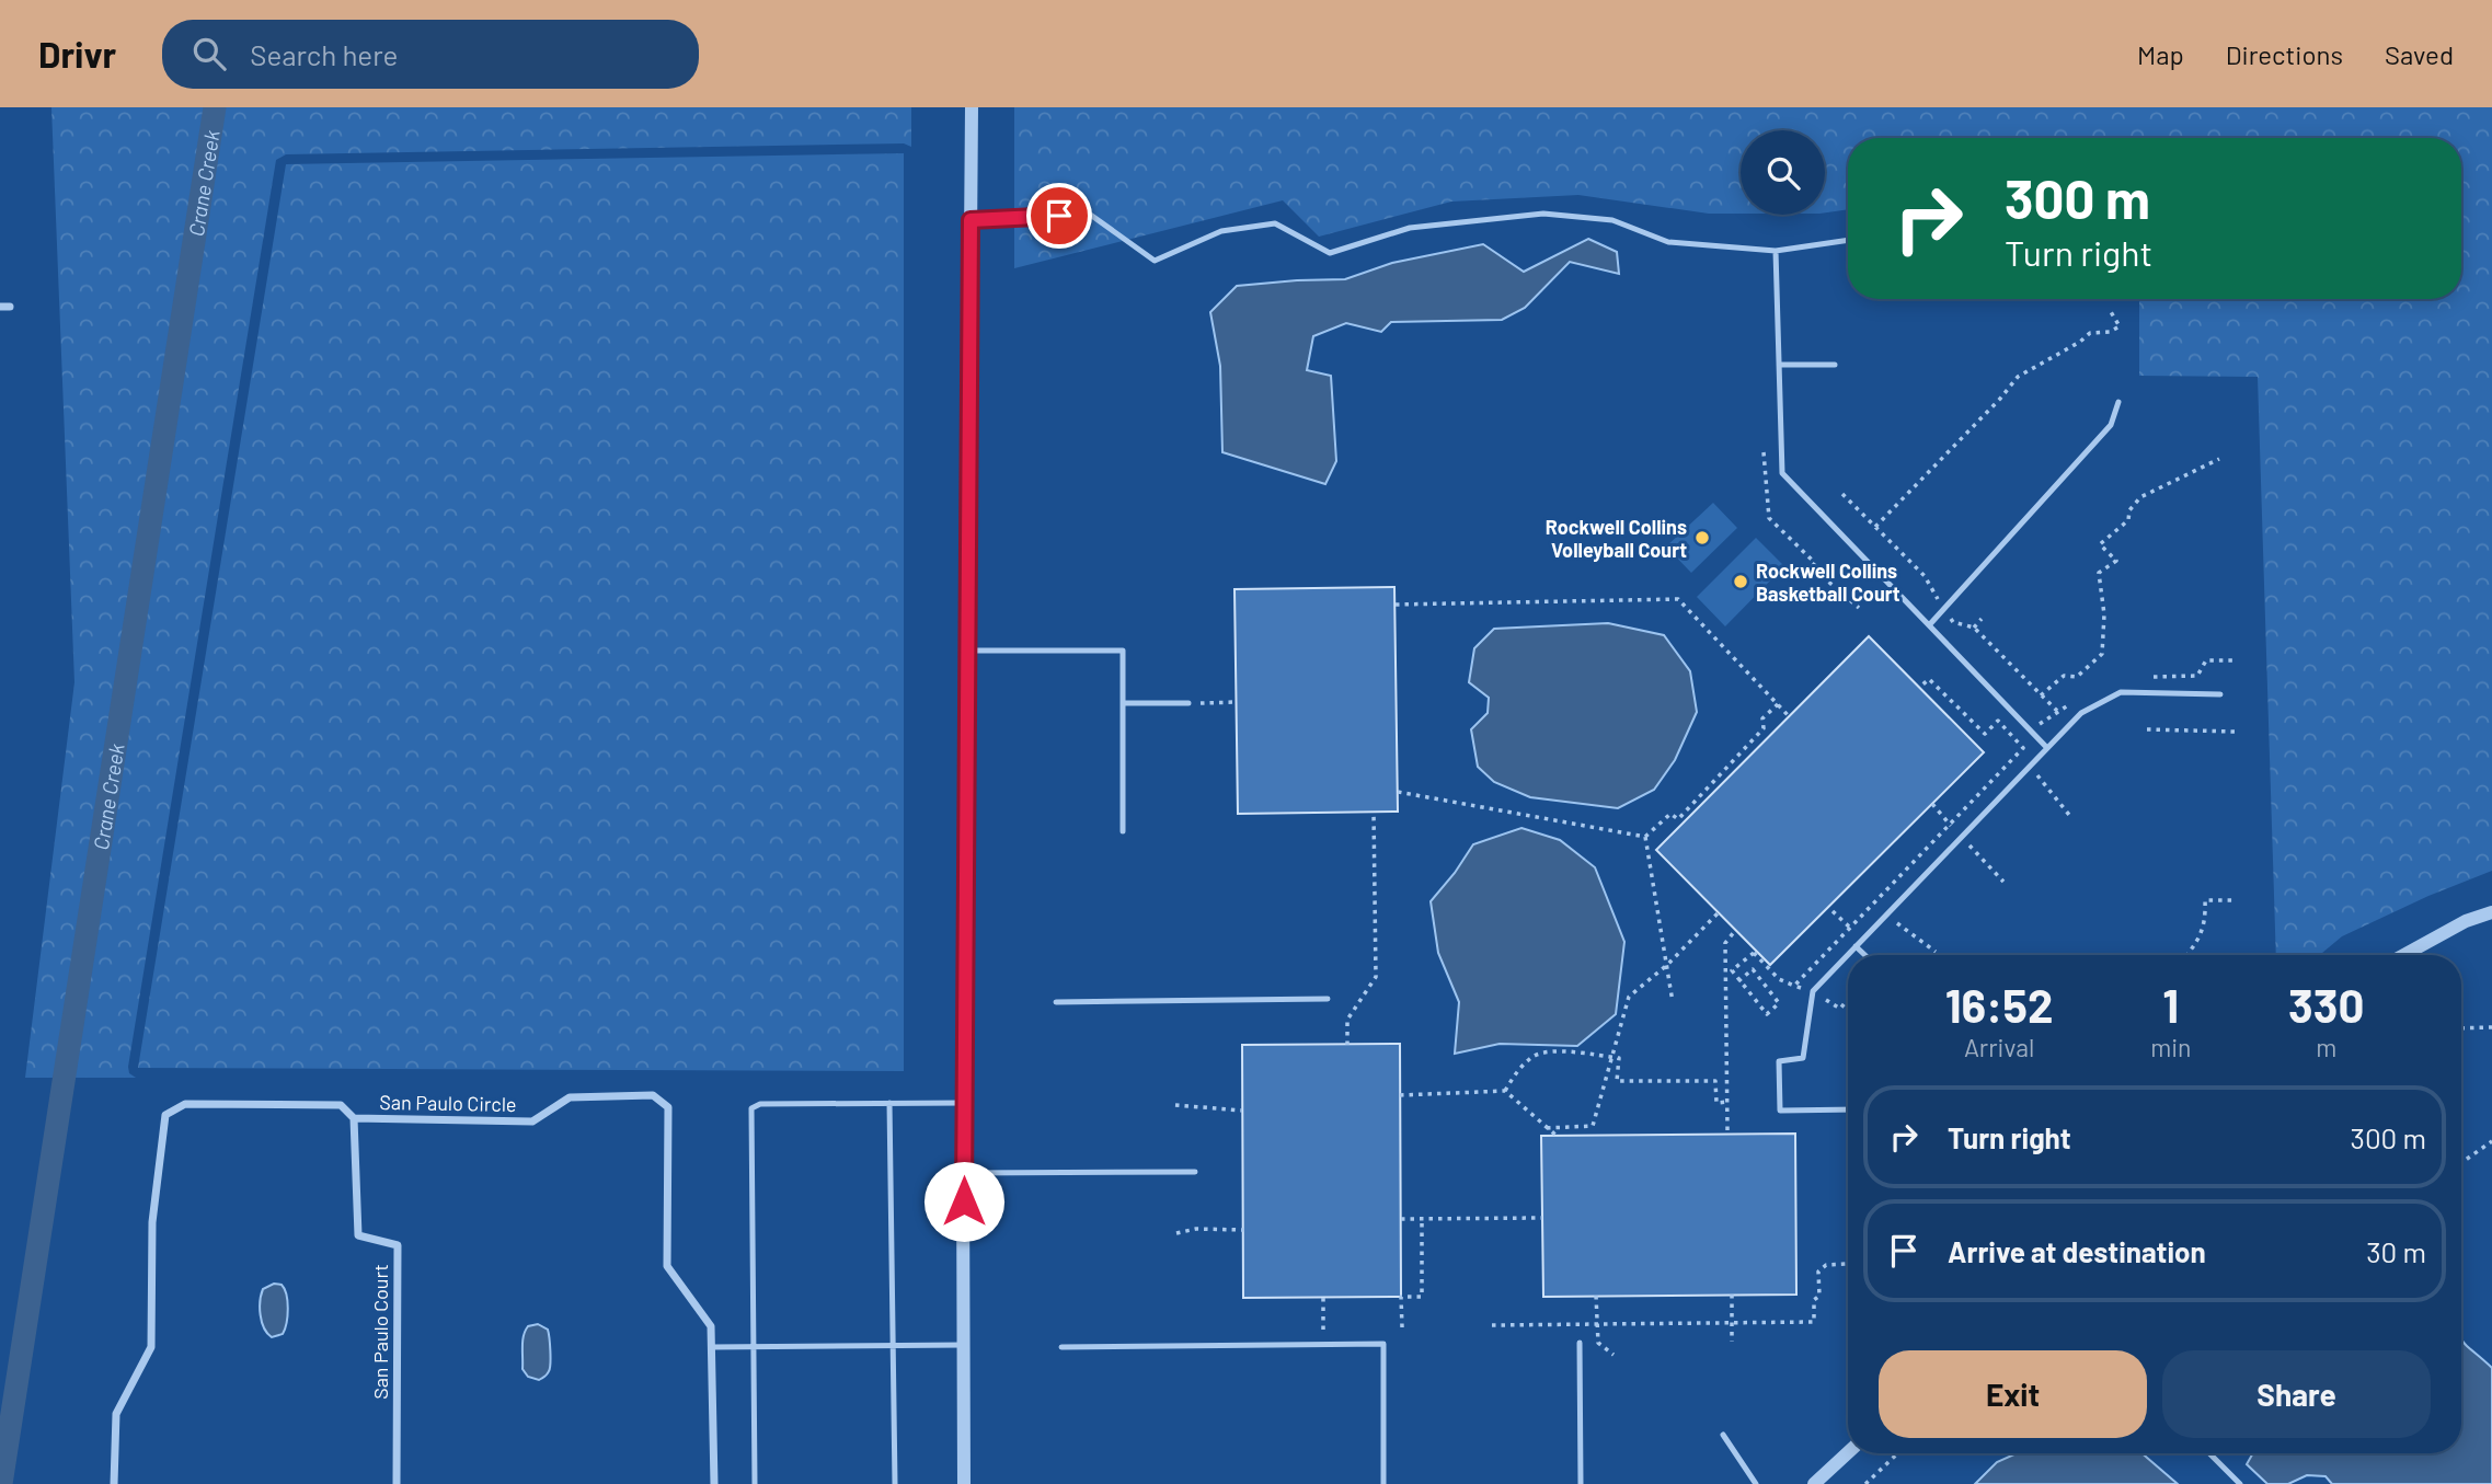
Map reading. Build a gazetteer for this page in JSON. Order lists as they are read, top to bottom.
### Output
{
  "streets": {
    "street": ["San Paulo Circle", "San Paulo Court"]
  },
  "crossings": [
    ["San Paulo Circle", "San Paulo Court"]
  ],
  "water": ["Crane Creek"],
  "places": ["Rockwell Collins Volleyball Court", "Rockwell Collins Basketball Court"],
  "page": {
    "header": "Drivr",
    "search": "Search here",
    "nav": ["Map", "Directions", "Saved"],
    "turn": ["300 m", "Turn right"],
    "eta": [
      "16:52",
      "Arrival",
      "1",
      "min",
      "330",
      "m"
    ],
    "list": [
      {
        "name": "Turn right",
        "value": "300 m"
      },
      {
        "name": "Arrive at destination",
        "value": "30 m"
      }
    ],
    "buttons": ["Exit", "Share"]
  }
}
